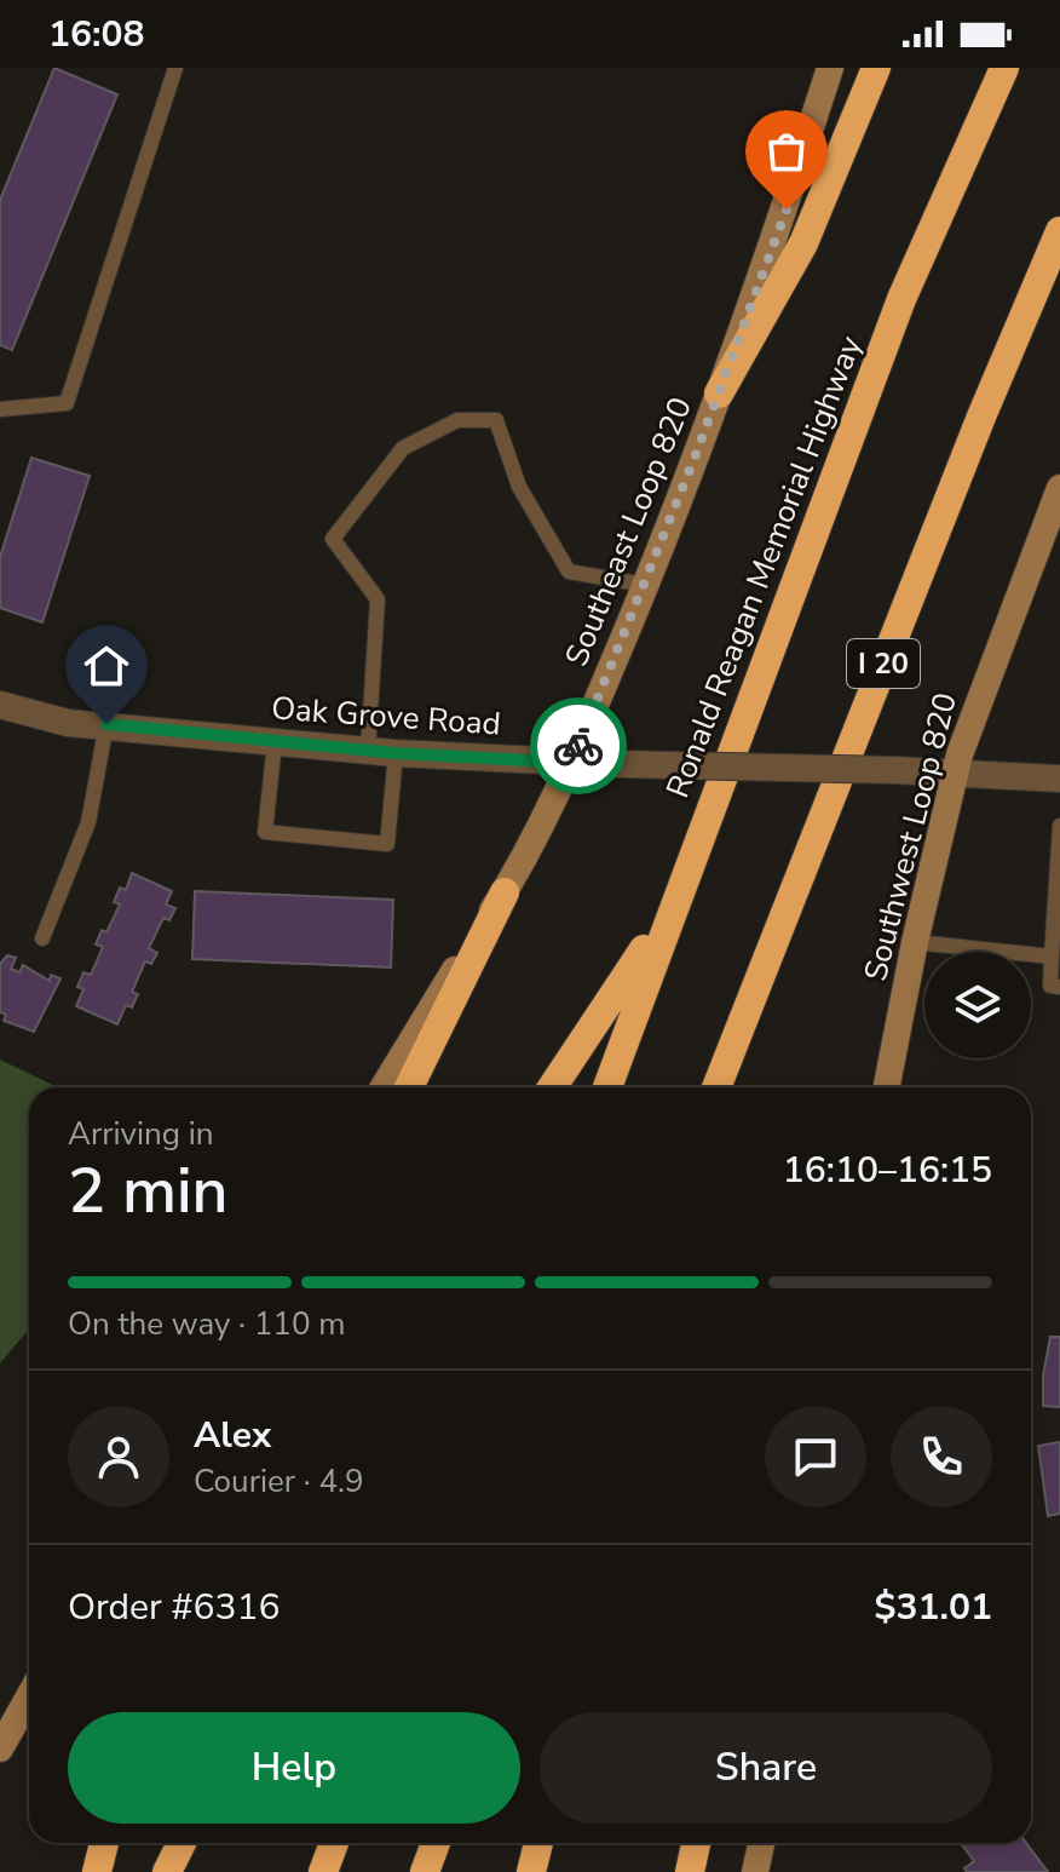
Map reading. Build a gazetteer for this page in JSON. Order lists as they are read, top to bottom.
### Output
{
  "streets": {
    "highway": ["Ronald Reagan Memorial Highway", "I 20"],
    "main road": ["Southeast Loop 820", "Southwest Loop 820"],
    "street": ["Oak Grove Road"]
  },
  "crossings": [
    ["Southeast Loop 820", "Oak Grove Road"],
    ["Oak Grove Road", "Southwest Loop 820"]
  ],
  "page": {
    "status": "16:08",
    "heading": ["2 min", "Arriving in", "16:10–16:15"],
    "panel": [
      "Alex",
      "Courier · 4.9",
      "Order #6316",
      "$31.01"
    ],
    "bar": "On the way · 110 m",
    "buttons": ["Help", "Share"]
  }
}
